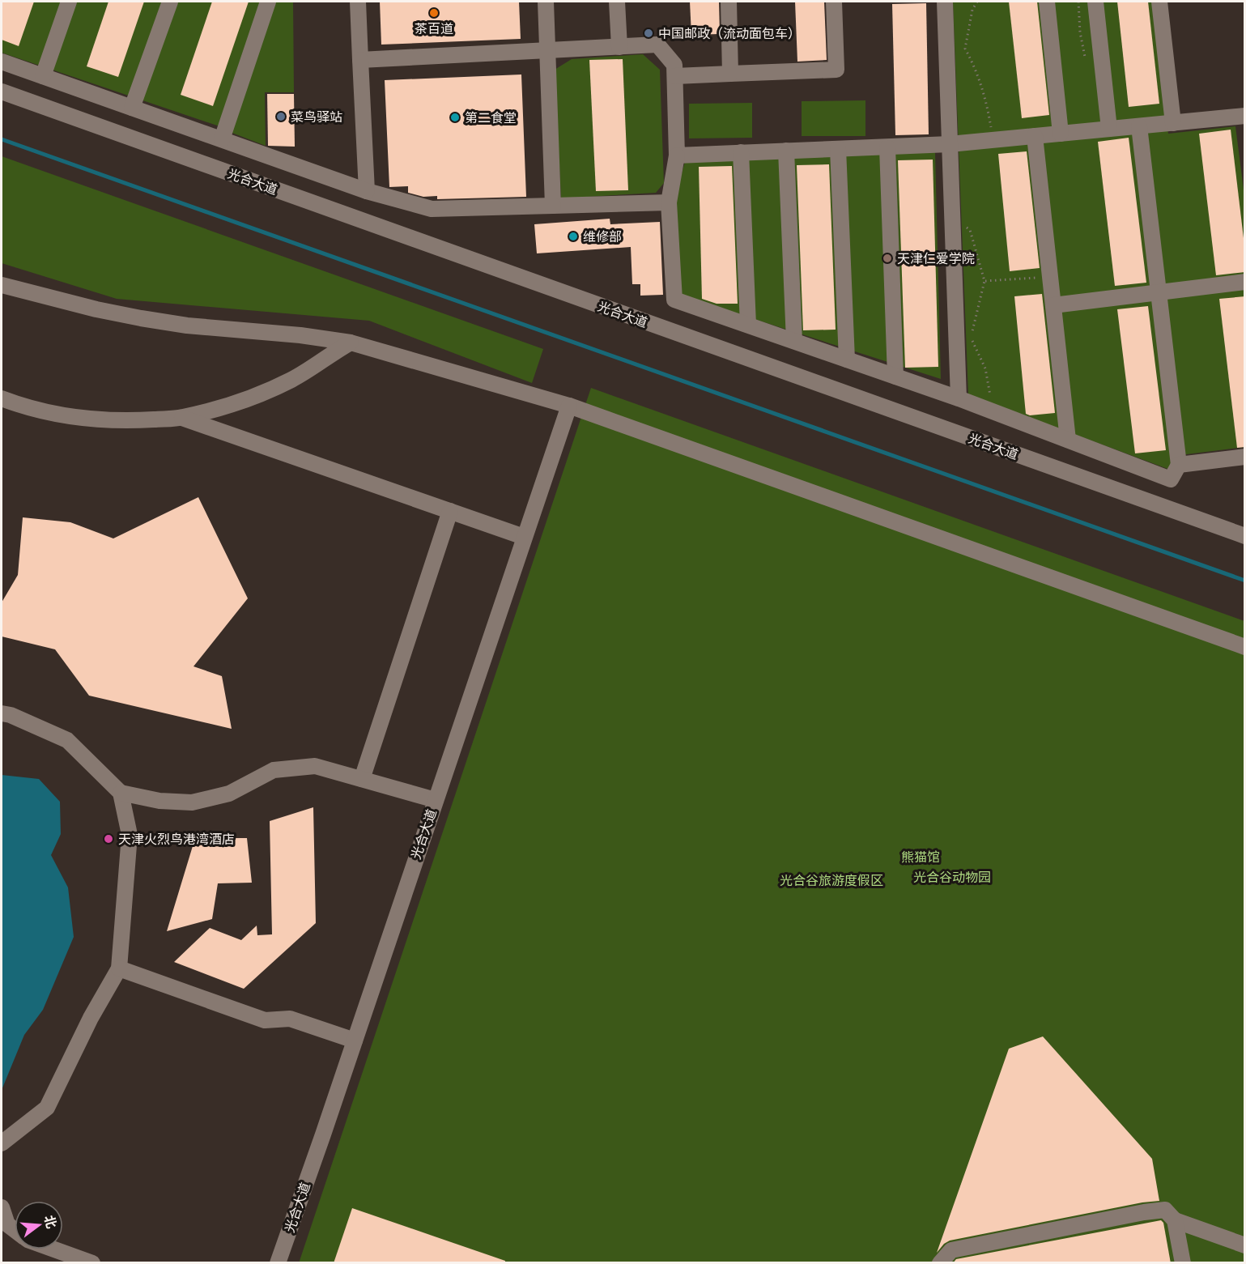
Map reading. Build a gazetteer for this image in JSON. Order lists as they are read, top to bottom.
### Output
{
  "streets": {
    "street": ["光合大道"]
  },
  "parks": ["熊猫馆", "光合谷动物园", "光合谷旅游度假区"],
  "places": [
    "茶百道",
    "中国邮政（流动面包车）",
    "菜鸟驿站",
    "第二食堂",
    "维修部",
    "天津仁爱学院",
    "天津火烈鸟港湾酒店"
  ],
  "north": "right"
}
